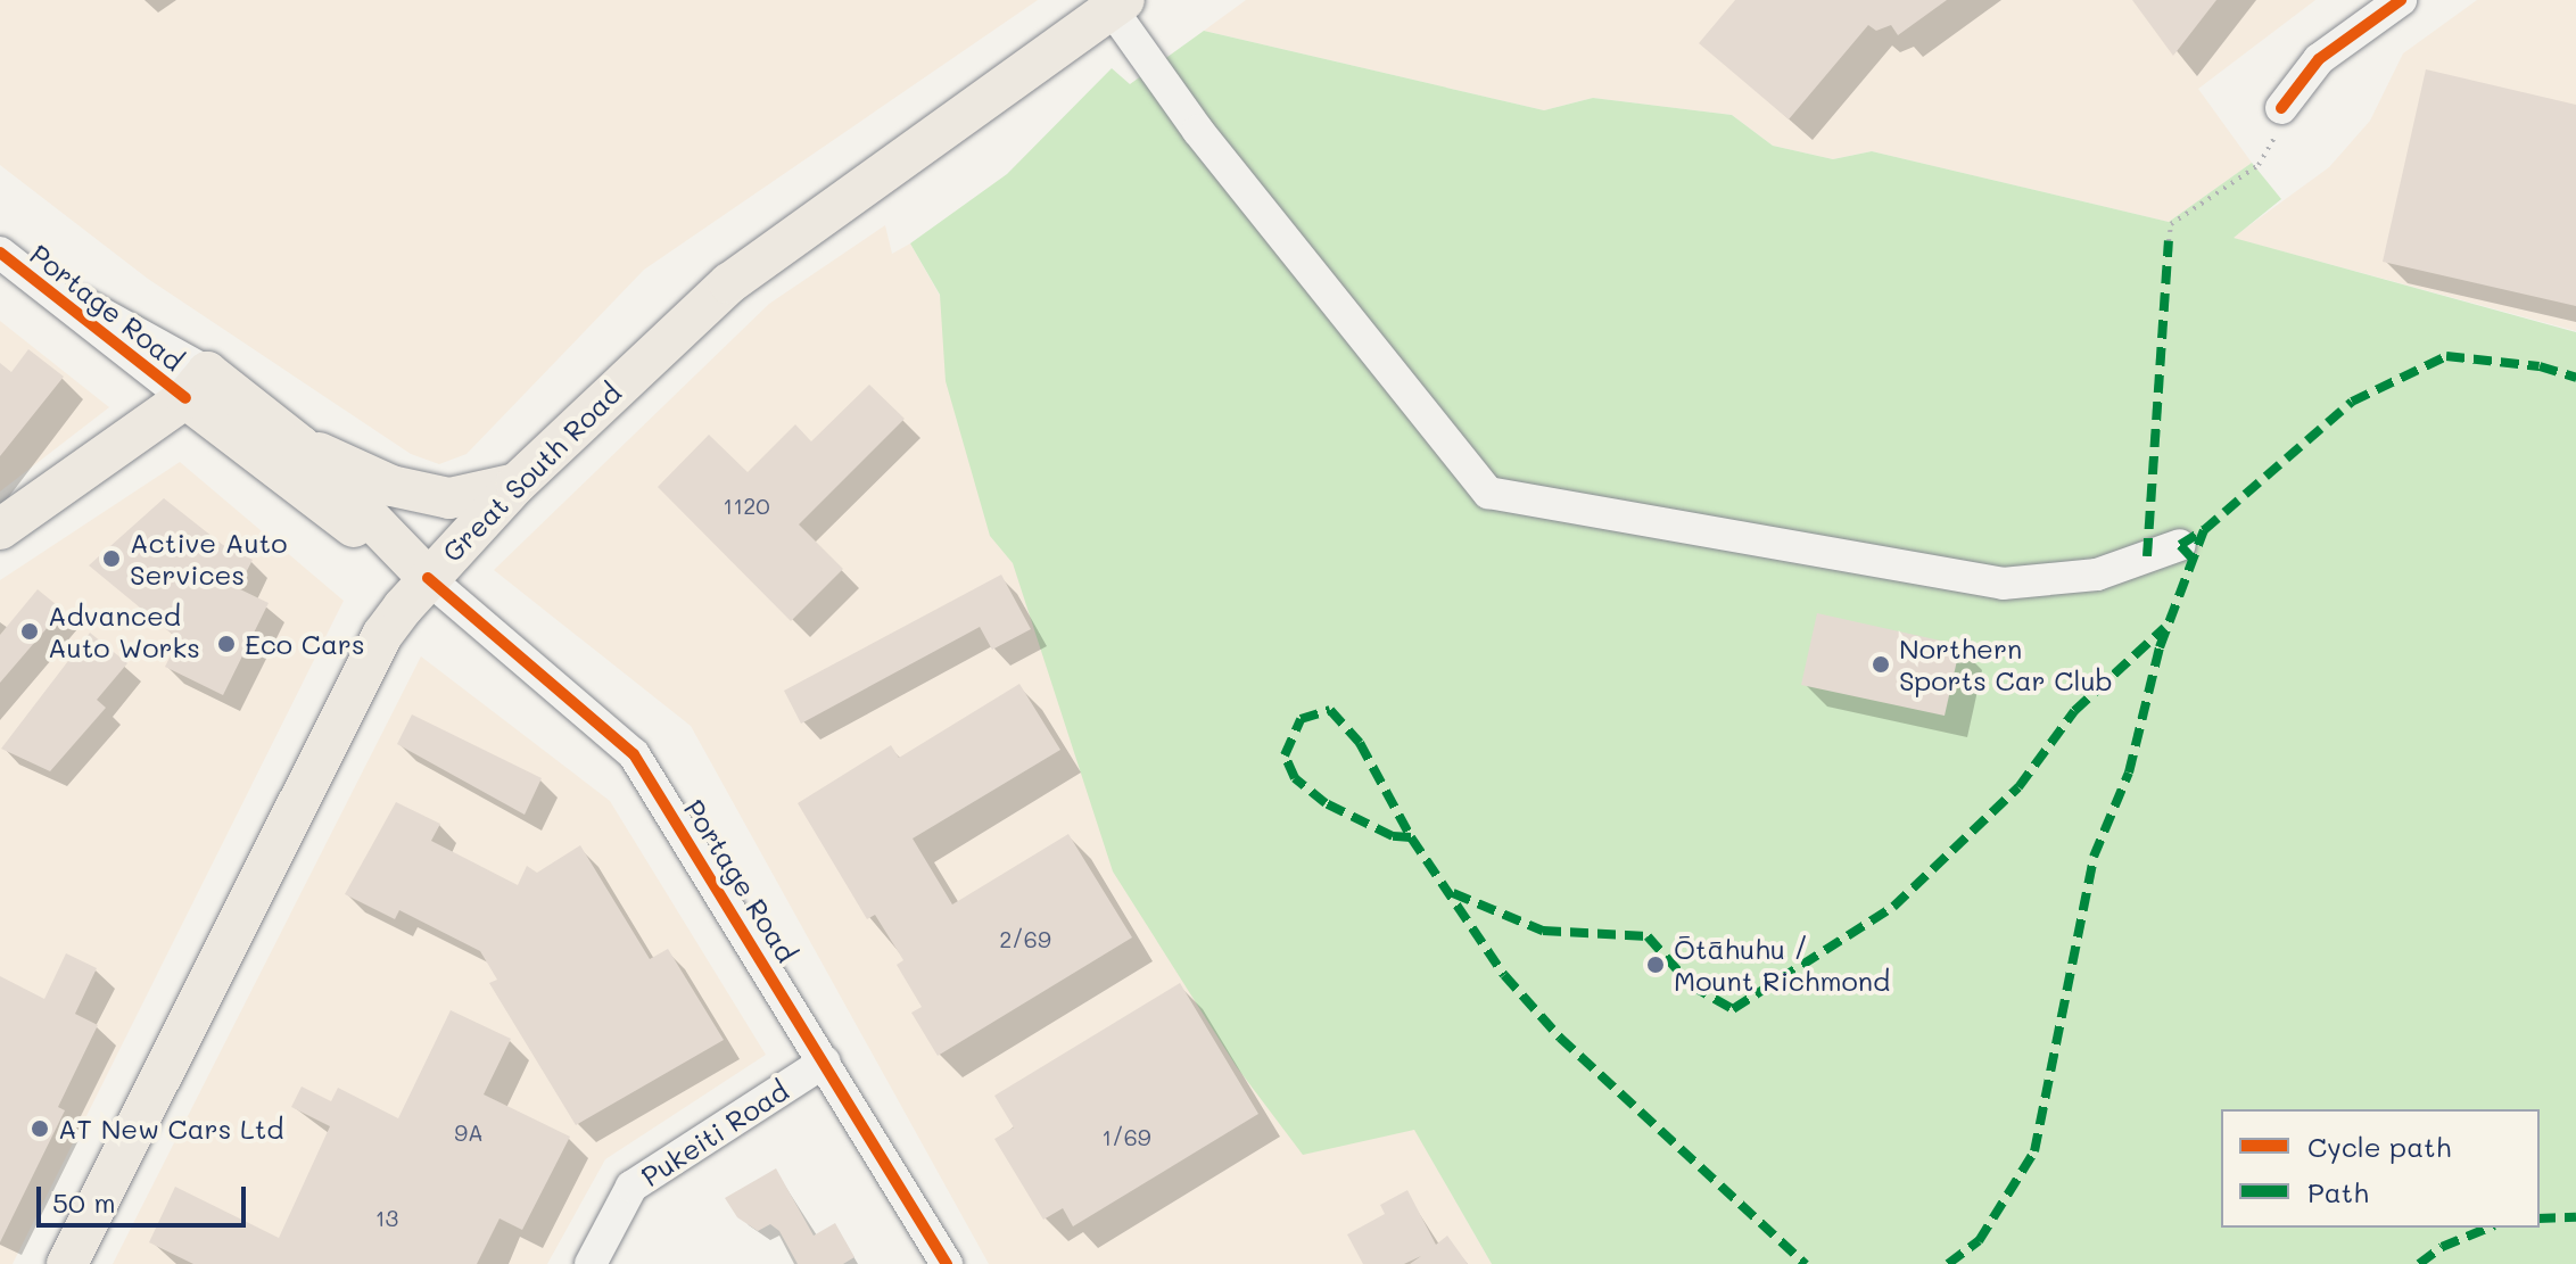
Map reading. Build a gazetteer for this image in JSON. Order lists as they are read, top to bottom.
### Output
{
  "streets": {
    "main road": ["Portage Road", "Great South Road"],
    "street": ["Pukeiti Road"]
  },
  "crossings": [
    ["Portage Road", "Great South Road"],
    ["Portage Road", "Pukeiti Road"]
  ],
  "places": [
    "Active Auto Services",
    "Advanced Auto Works",
    "Eco Cars",
    "Northern Sports Car Club",
    "Ōtāhuhu / Mount Richmond",
    "AT New Cars Ltd"
  ],
  "house_numbers": [
    "1120",
    "2/69",
    "9A",
    "1/69",
    "13"
  ],
  "legend": ["Cycle path", "Path"],
  "scale_bar": "50 m"
}
